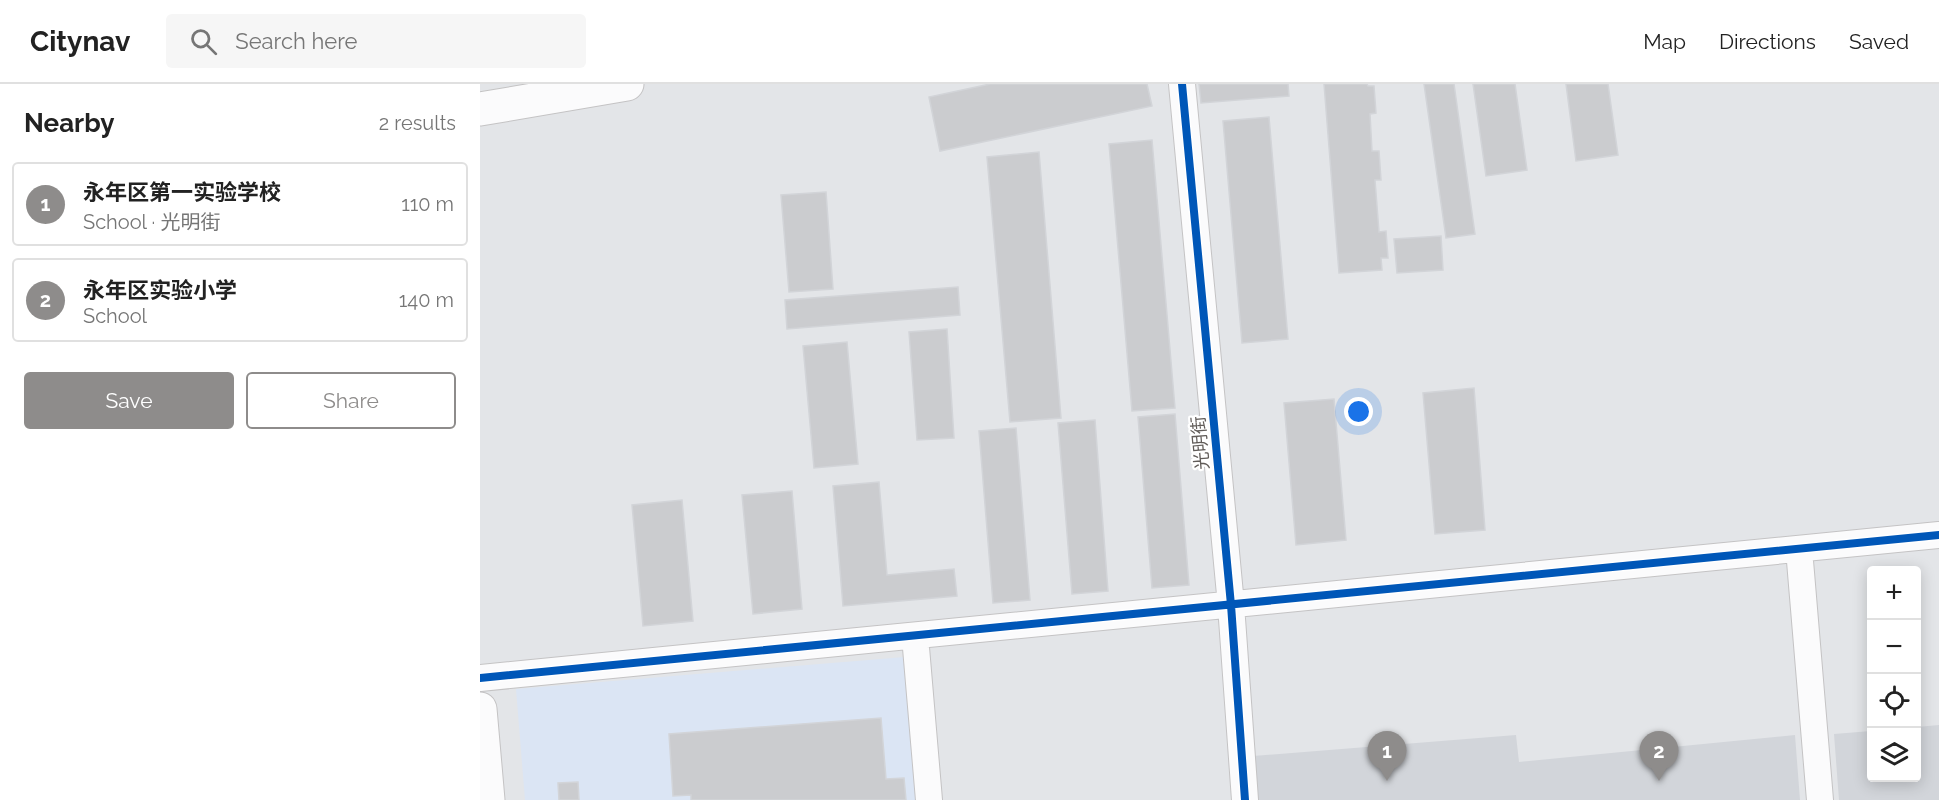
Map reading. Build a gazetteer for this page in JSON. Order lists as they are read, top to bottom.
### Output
{
  "streets": {
    "street": ["光明街"]
  },
  "page": {
    "header": "Citynav",
    "search": "Search here",
    "nav": ["Map", "Directions", "Saved"],
    "heading": ["Nearby", "2 results"],
    "list": [
      {
        "mark": "1",
        "name": "永年区第一实验学校",
        "note": "School · 光明街",
        "value": "110 m"
      },
      {
        "mark": "2",
        "name": "永年区实验小学",
        "note": "School",
        "value": "140 m"
      }
    ],
    "buttons": ["Save", "Share"],
    "map_buttons": ["+", "−"],
    "pins": ["1", "2"]
  }
}
